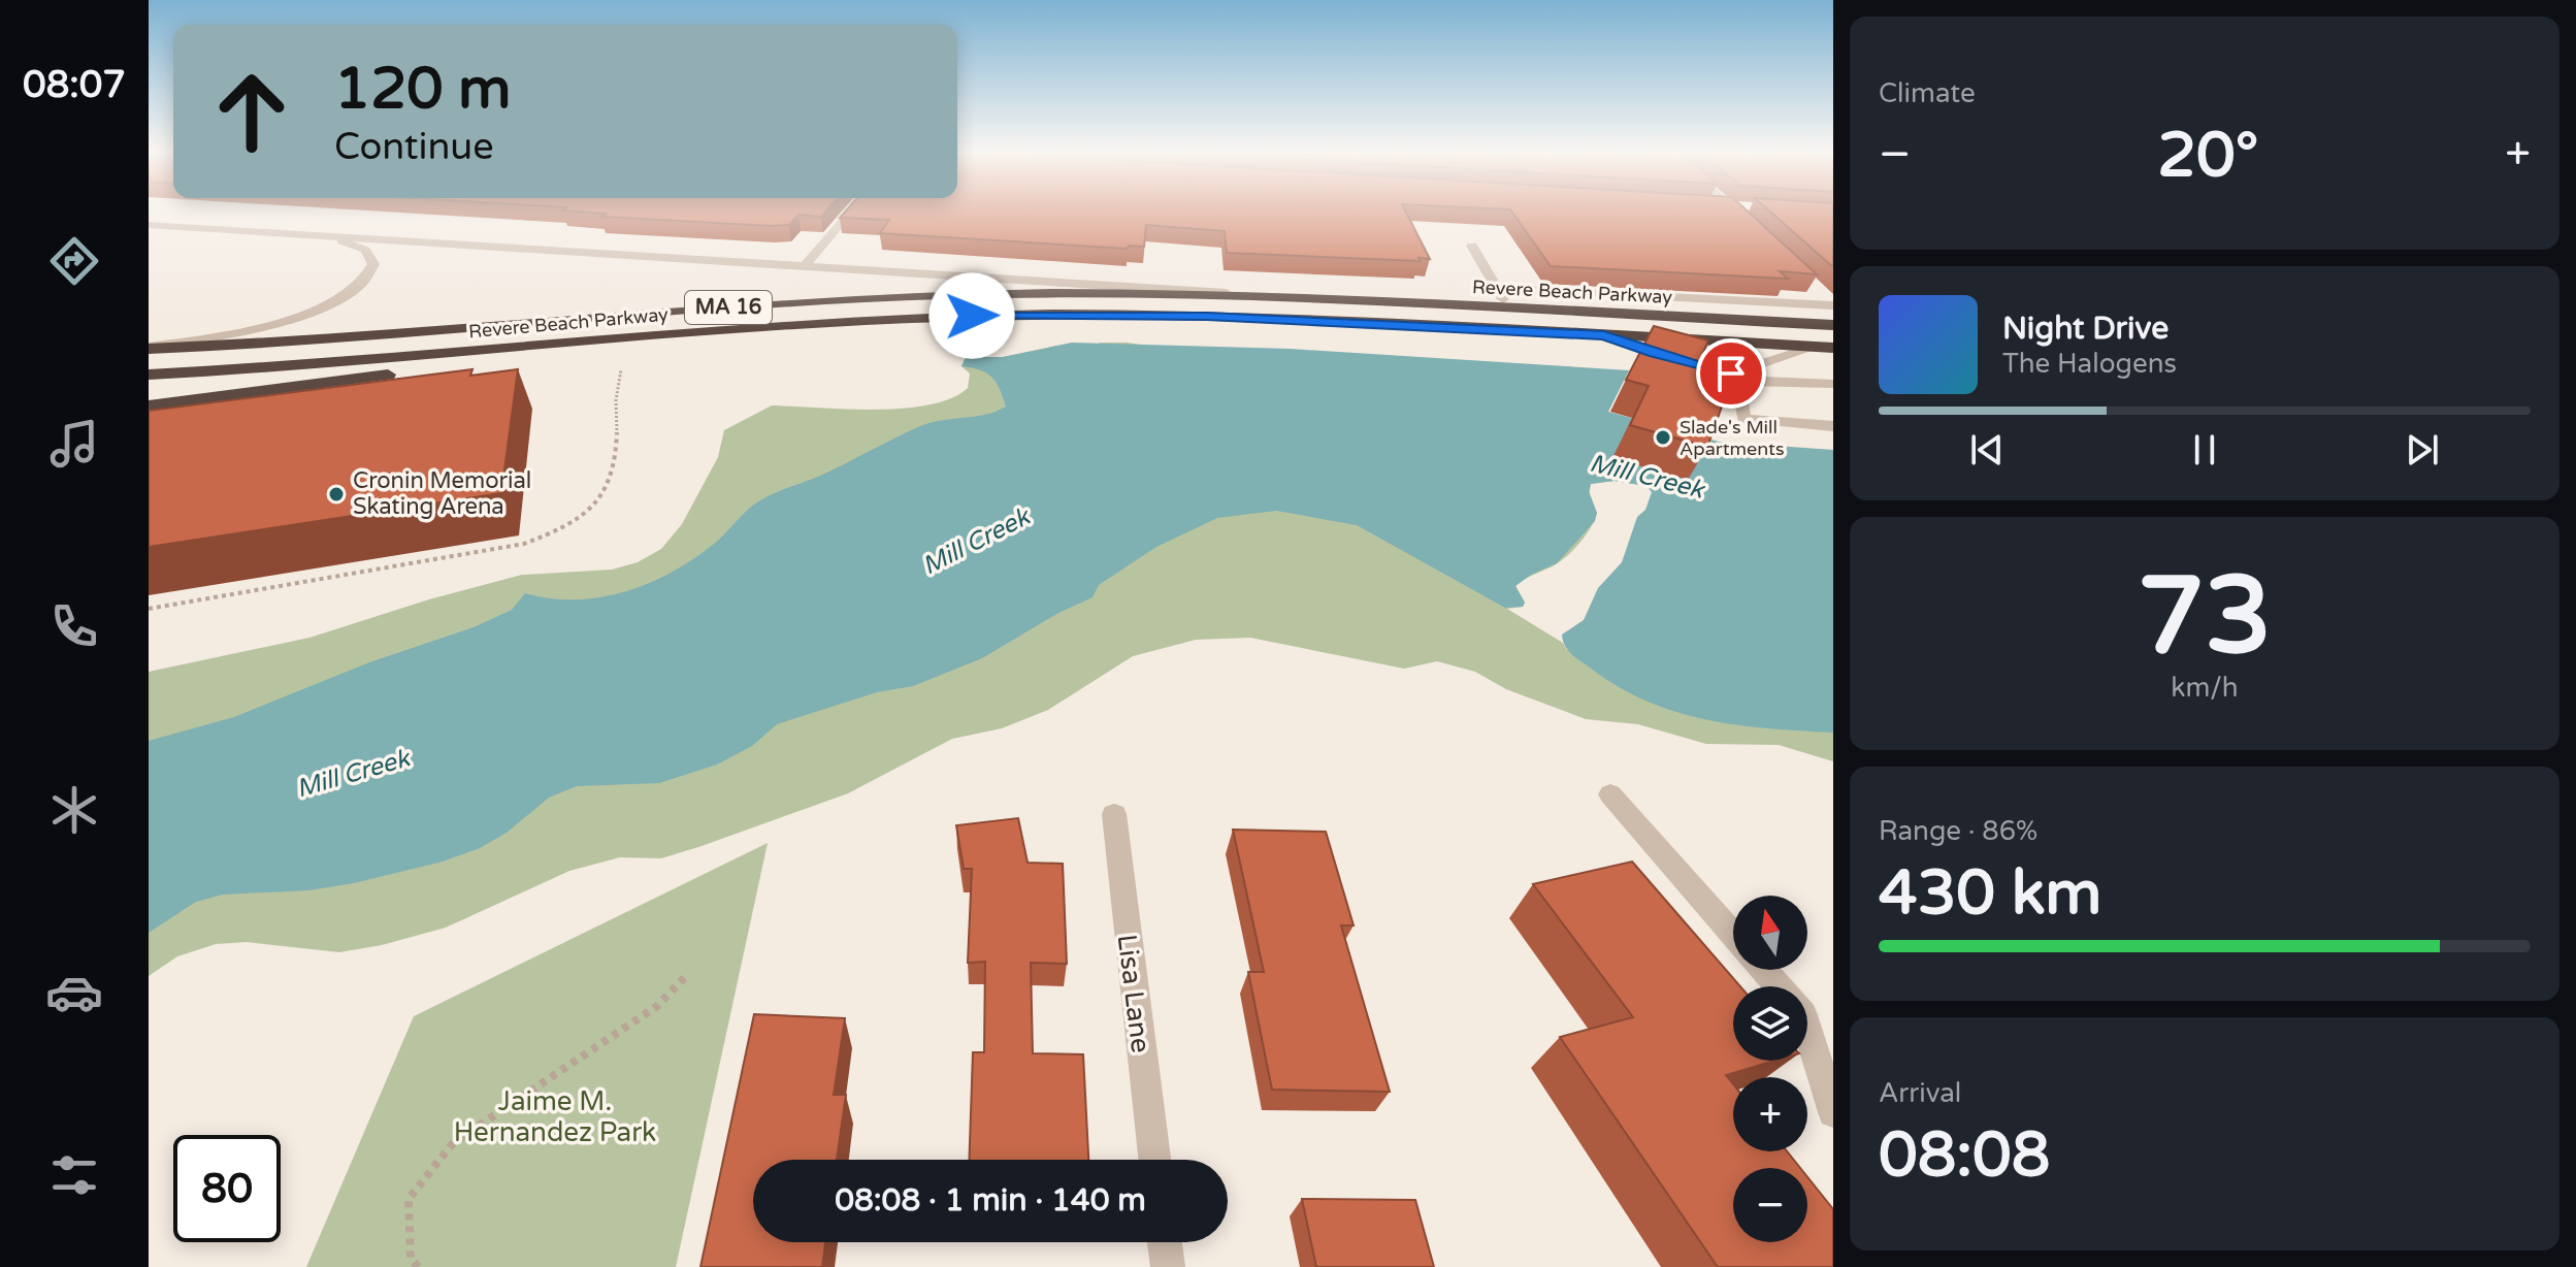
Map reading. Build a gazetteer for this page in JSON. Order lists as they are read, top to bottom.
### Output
{
  "streets": {
    "highway": ["Revere Beach Parkway", "MA 16"],
    "street": ["Lisa Lane"]
  },
  "water": ["Mill Creek"],
  "parks": ["Jaime M. Hernandez Park"],
  "places": ["Slade's Mill Apartments", "Cronin Memorial Skating Arena"],
  "north": "top",
  "page": {
    "tabs": "08:07",
    "tile": [
      "Climate",
      ["73", "km/h"],
      ["Range · 86%", "430 km"],
      ["Arrival", "08:08"]
    ],
    "turn": ["120 m", "Continue"],
    "heat": ["−", "20°", "+"],
    "song": ["Night Drive", "The Halogens"],
    "map_buttons": ["+", "−"],
    "limit": "80",
    "trip": "08:08 · 1 min · 140 m"
  }
}
